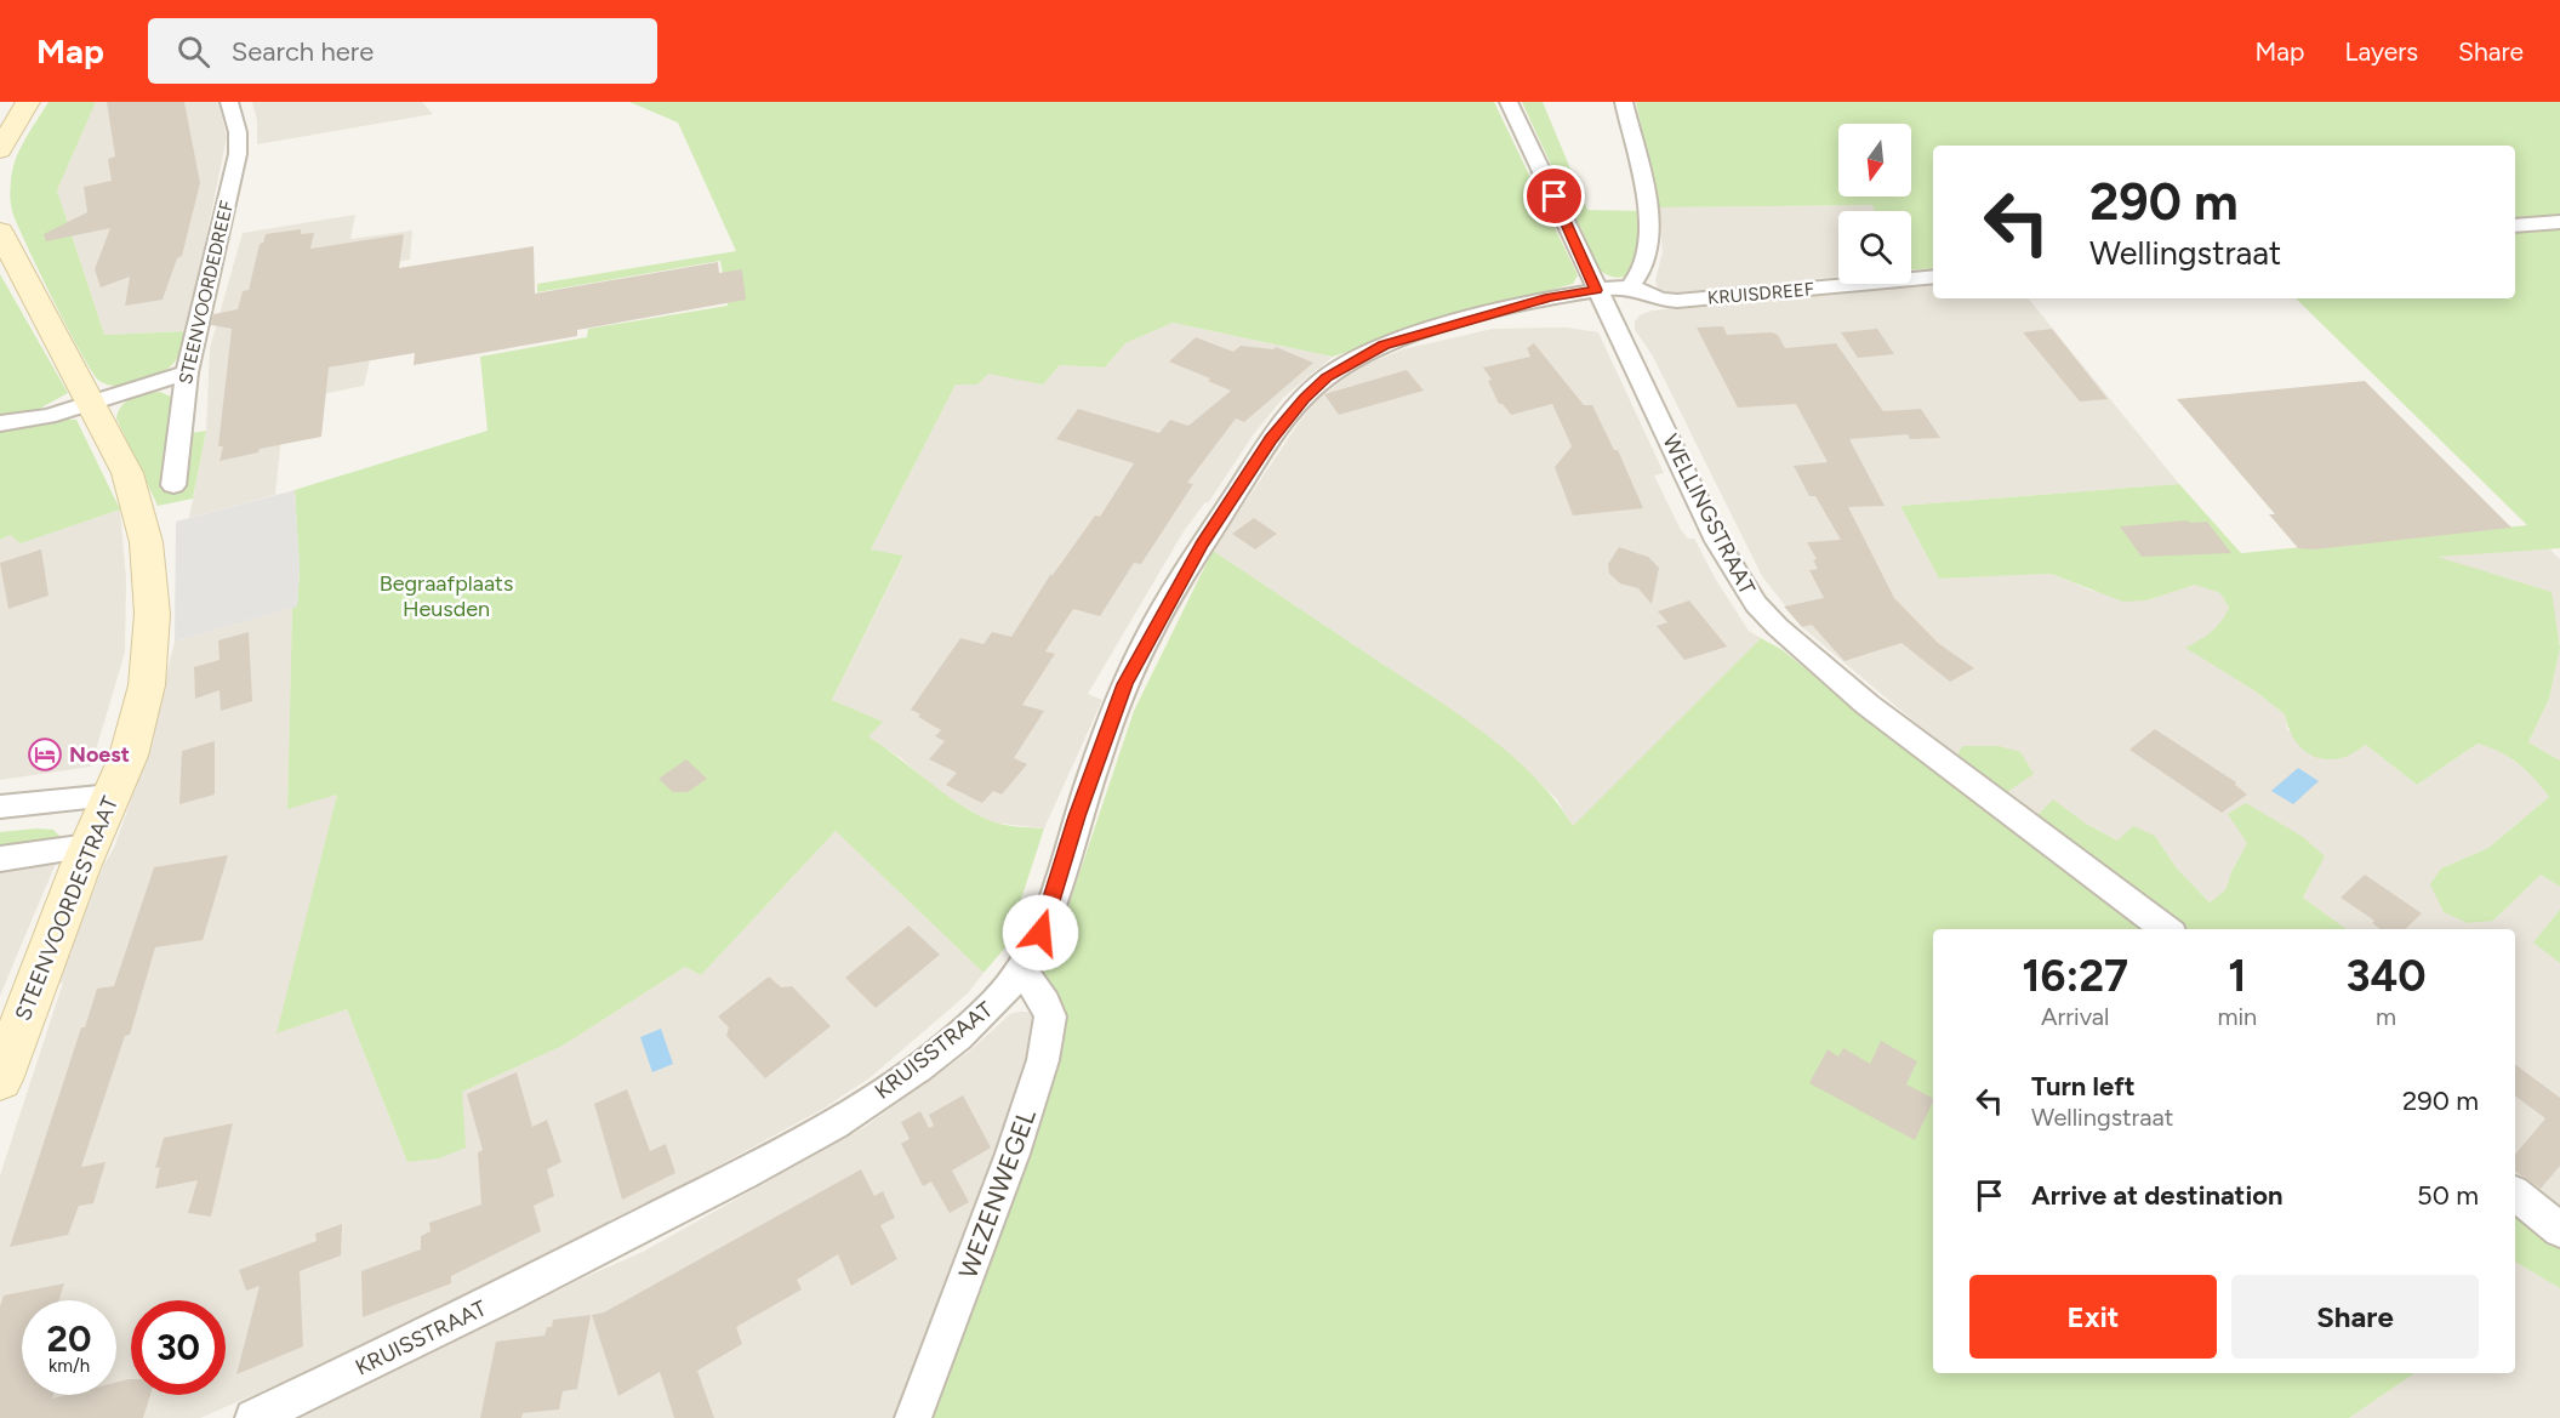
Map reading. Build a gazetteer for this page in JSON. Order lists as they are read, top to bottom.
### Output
{
  "streets": {
    "street": [
      "STEENVOORDEDREEF",
      "KRUISDREEF",
      "WELLINGSTRAAT",
      "STEENVOORDESTRAAT",
      "KRUISSTRAAT",
      "WEZENWEGEL"
    ]
  },
  "crossings": [
    ["KRUISDREEF", "KRUISSTRAAT"],
    ["WELLINGSTRAAT", "KRUISSTRAAT"],
    ["KRUISSTRAAT", "WEZENWEGEL"]
  ],
  "parks": ["Begraafplaats Heusden"],
  "places": {
    "hotel": ["Noest"]
  },
  "north": "bottom",
  "page": {
    "header": "Map",
    "search": "Search here",
    "nav": ["Map", "Layers", "Share"],
    "turn": ["290 m", "Wellingstraat"],
    "eta": [
      "16:27",
      "Arrival",
      "1",
      "min",
      "340",
      "m"
    ],
    "list": [
      {
        "name": "Turn left",
        "note": "Wellingstraat",
        "value": "290 m"
      },
      {
        "name": "Arrive at destination",
        "value": "50 m"
      }
    ],
    "buttons": ["Exit", "Share"],
    "speed": "20 km/h",
    "limit": "30"
  }
}
